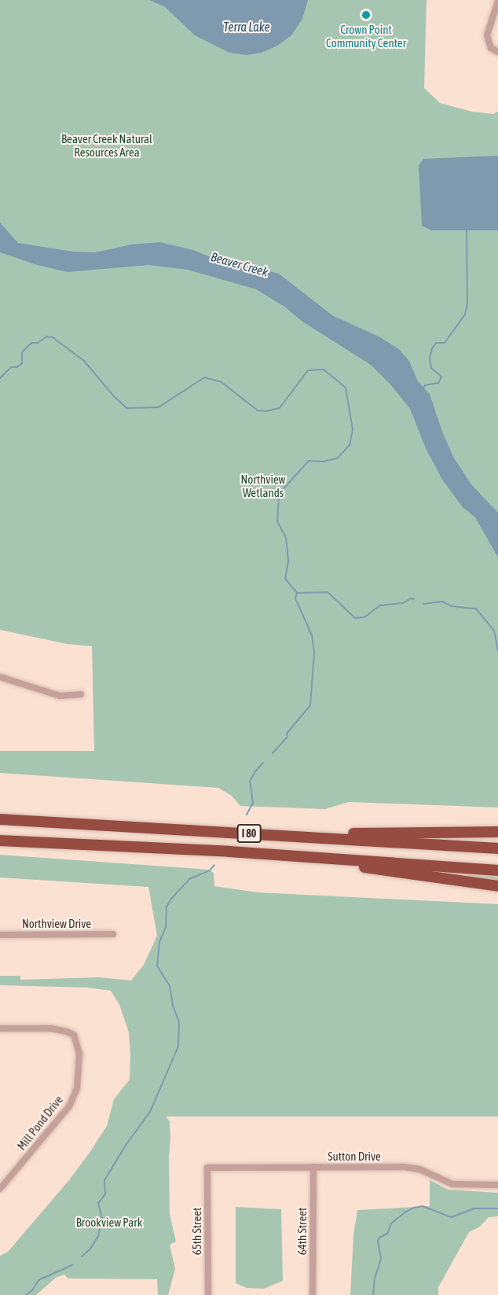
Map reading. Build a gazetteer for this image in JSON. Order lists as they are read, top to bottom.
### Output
{
  "streets": {
    "highway": ["I 80"],
    "street": [
      "Northview Drive",
      "Mill Pond Drive",
      "Sutton Drive",
      "65th Street",
      "64th Street"
    ]
  },
  "crossings": [
    ["Sutton Drive", "65th Street"],
    ["Sutton Drive", "64th Street"]
  ],
  "water": ["Terra Lake", "Beaver Creek"],
  "parks": ["Beaver Creek Natural Resources Area", "Northview Wetlands", "Brookview Park"],
  "places": ["Crown Point Community Center"]
}
